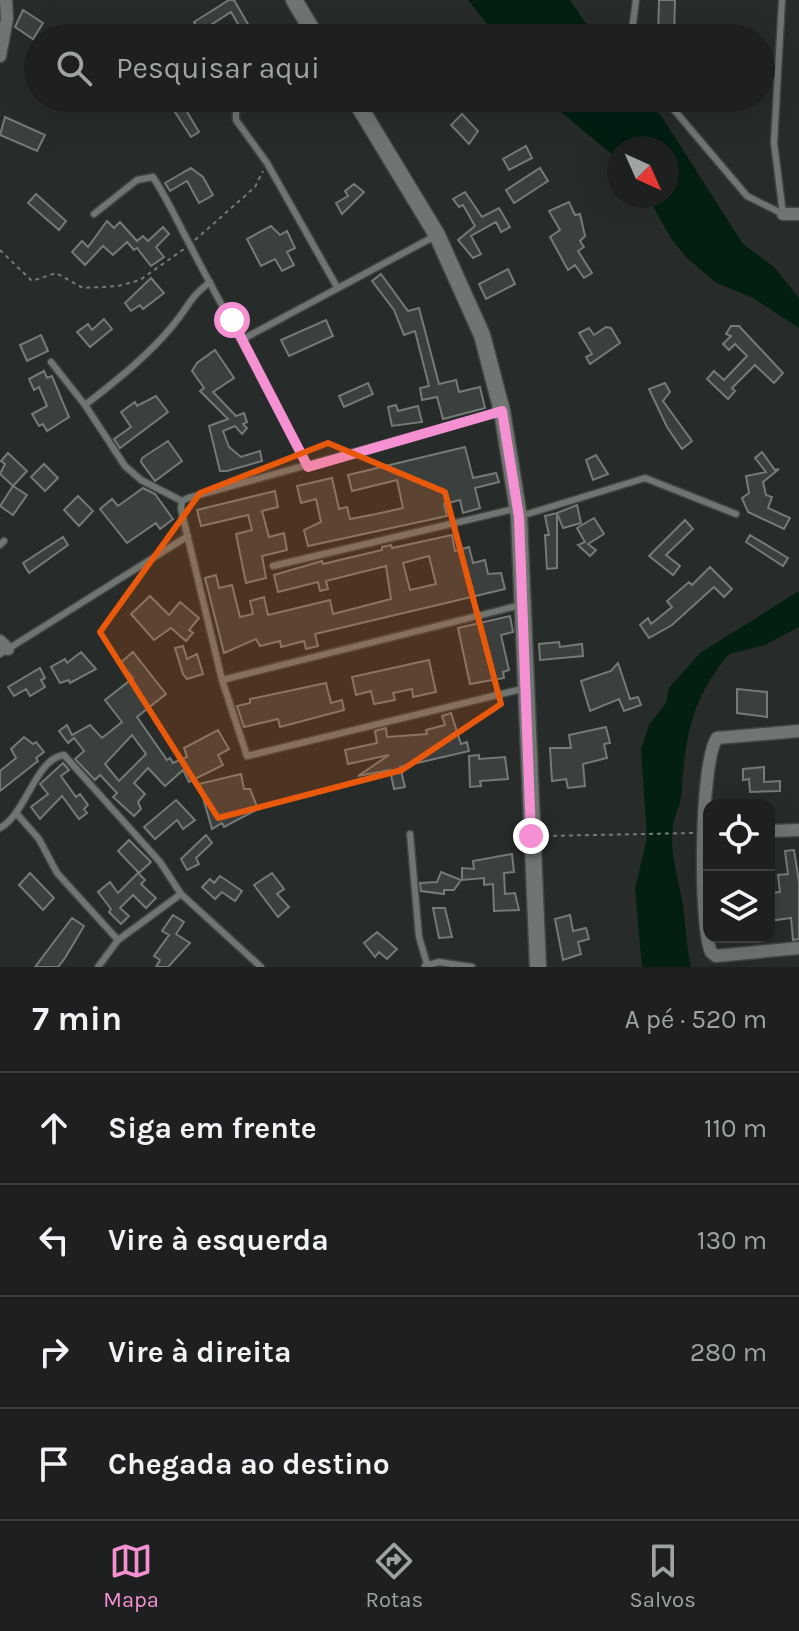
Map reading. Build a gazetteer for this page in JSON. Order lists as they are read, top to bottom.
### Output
{
  "north": "bottom right",
  "page": {
    "search": "Pesquisar aqui",
    "heading": ["7 min", "A pé · 520 m"],
    "list": [
      ["Siga em frente", "110 m"],
      ["Vire à esquerda", "130 m"],
      ["Vire à direita", "280 m"],
      "Chegada ao destino"
    ],
    "nav": ["Mapa", "Rotas", "Salvos"]
  }
}
